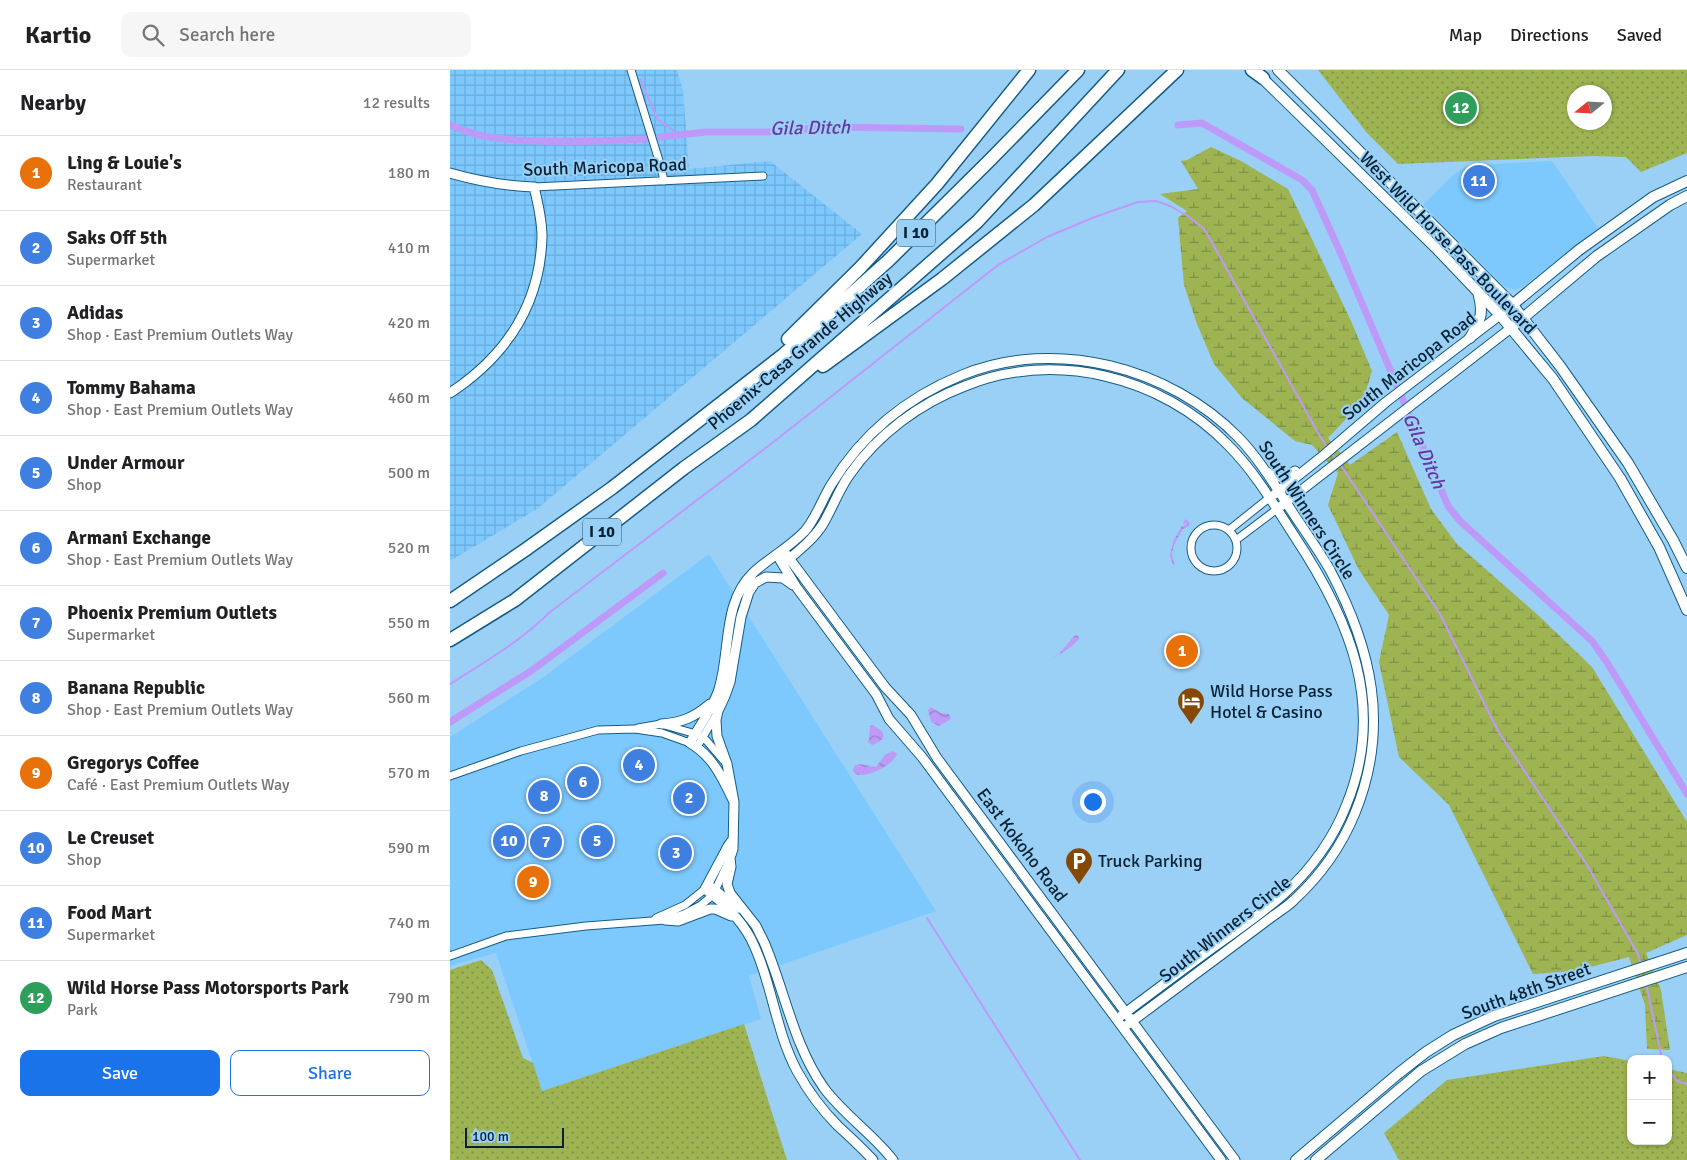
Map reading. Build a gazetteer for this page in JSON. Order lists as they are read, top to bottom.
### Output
{
  "streets": {
    "highway": ["I 10", "Phoenix-Casa Grande Highway"],
    "main road": ["South Maricopa Road", "West Wild Horse Pass Boulevard", "South 48th Street"],
    "street": ["South Winners Circle", "East Kokoho Road"]
  },
  "crossings": [
    ["South Maricopa Road", "West Wild Horse Pass Boulevard"],
    ["South Maricopa Road", "South Winners Circle"],
    ["South Winners Circle", "East Kokoho Road"]
  ],
  "water": ["Gila Ditch"],
  "places": {
    "hotel": ["Wild Horse Pass Hotel & Casino"],
    "parking": ["Truck Parking"]
  },
  "scale_bar": "100 m",
  "north": "left",
  "page": {
    "header": "Kartio",
    "search": "Search here",
    "nav": ["Map", "Directions", "Saved"],
    "heading": ["Nearby", "12 results"],
    "pins": [
      "12",
      "11",
      "1",
      "4",
      "6",
      "8",
      "2",
      "5",
      "10",
      "7",
      "3",
      "9"
    ],
    "list": [
      {
        "mark": "1",
        "name": "Ling & Louie's",
        "note": "Restaurant",
        "value": "180 m"
      },
      {
        "mark": "2",
        "name": "Saks Off 5th",
        "note": "Supermarket",
        "value": "410 m"
      },
      {
        "mark": "3",
        "name": "Adidas",
        "note": "Shop · East Premium Outlets Way",
        "value": "420 m"
      },
      {
        "mark": "4",
        "name": "Tommy Bahama",
        "note": "Shop · East Premium Outlets Way",
        "value": "460 m"
      },
      {
        "mark": "5",
        "name": "Under Armour",
        "note": "Shop",
        "value": "500 m"
      },
      {
        "mark": "6",
        "name": "Armani Exchange",
        "note": "Shop · East Premium Outlets Way",
        "value": "520 m"
      },
      {
        "mark": "7",
        "name": "Phoenix Premium Outlets",
        "note": "Supermarket",
        "value": "550 m"
      },
      {
        "mark": "8",
        "name": "Banana Republic",
        "note": "Shop · East Premium Outlets Way",
        "value": "560 m"
      },
      {
        "mark": "9",
        "name": "Gregorys Coffee",
        "note": "Café · East Premium Outlets Way",
        "value": "570 m"
      },
      {
        "mark": "10",
        "name": "Le Creuset",
        "note": "Shop",
        "value": "590 m"
      },
      {
        "mark": "11",
        "name": "Food Mart",
        "note": "Supermarket",
        "value": "740 m"
      },
      {
        "mark": "12",
        "name": "Wild Horse Pass Motorsports Park",
        "note": "Park",
        "value": "790 m"
      }
    ],
    "buttons": ["Save", "Share"],
    "map_buttons": ["+", "−"],
    "scale": "100 m"
  }
}
